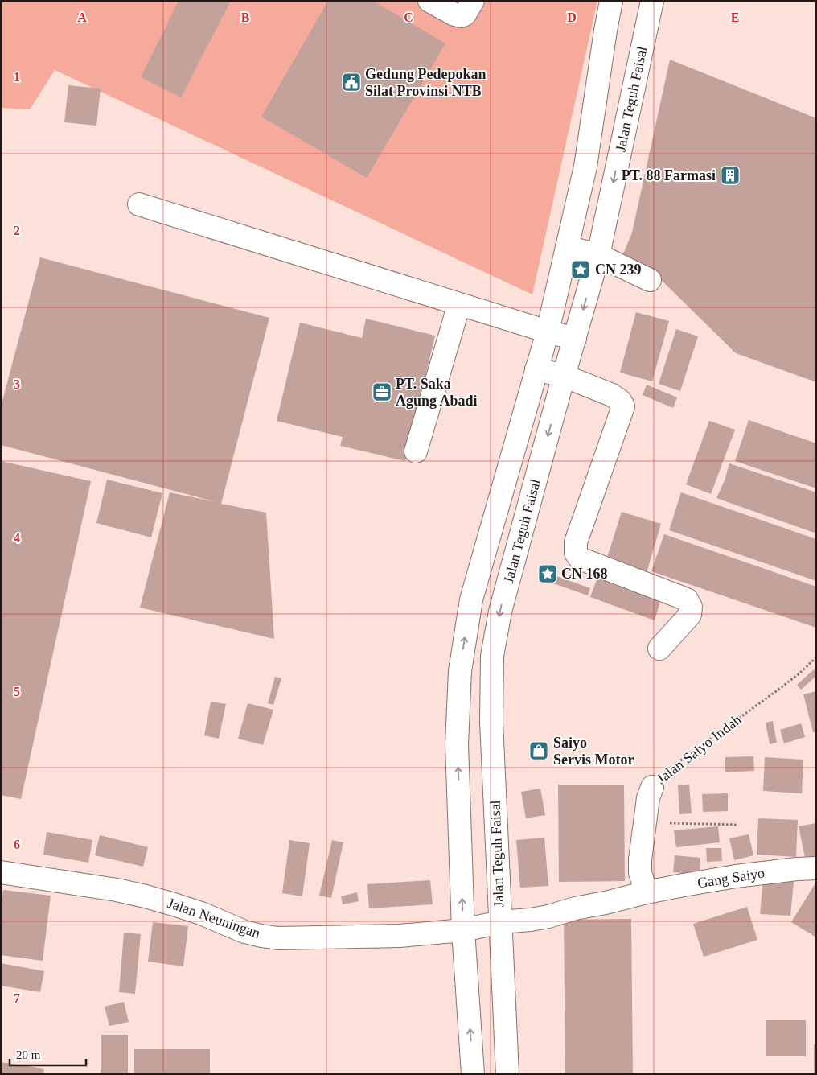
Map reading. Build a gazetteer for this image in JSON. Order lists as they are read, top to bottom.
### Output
{
  "streets": {
    "main road": [
      "Jalan Teguh Faisal",
      "Jalan Saiyo Indah",
      "Gang Saiyo",
      "Jalan Neuningan"
    ]
  },
  "crossings": [
    ["Jalan Teguh Faisal", "Jalan Neuningan"],
    ["Jalan Saiyo Indah", "Gang Saiyo"]
  ],
  "places": {
    "public building": ["Gedung Pedepokan Silat Provinsi NTB"],
    "building": ["PT. 88 Farmasi"],
    "place": ["CN 239", "CN 168"],
    "office": ["PT. Saka Agung Abadi"],
    "shop": ["Saiyo Servis Motor"]
  },
  "scale_bar": "20 m",
  "grid": {
    "columns": [
      "A",
      "B",
      "C",
      "D",
      "E"
    ],
    "rows": [
      "1",
      "2",
      "3",
      "4",
      "5",
      "6",
      "7"
    ]
  }
}
